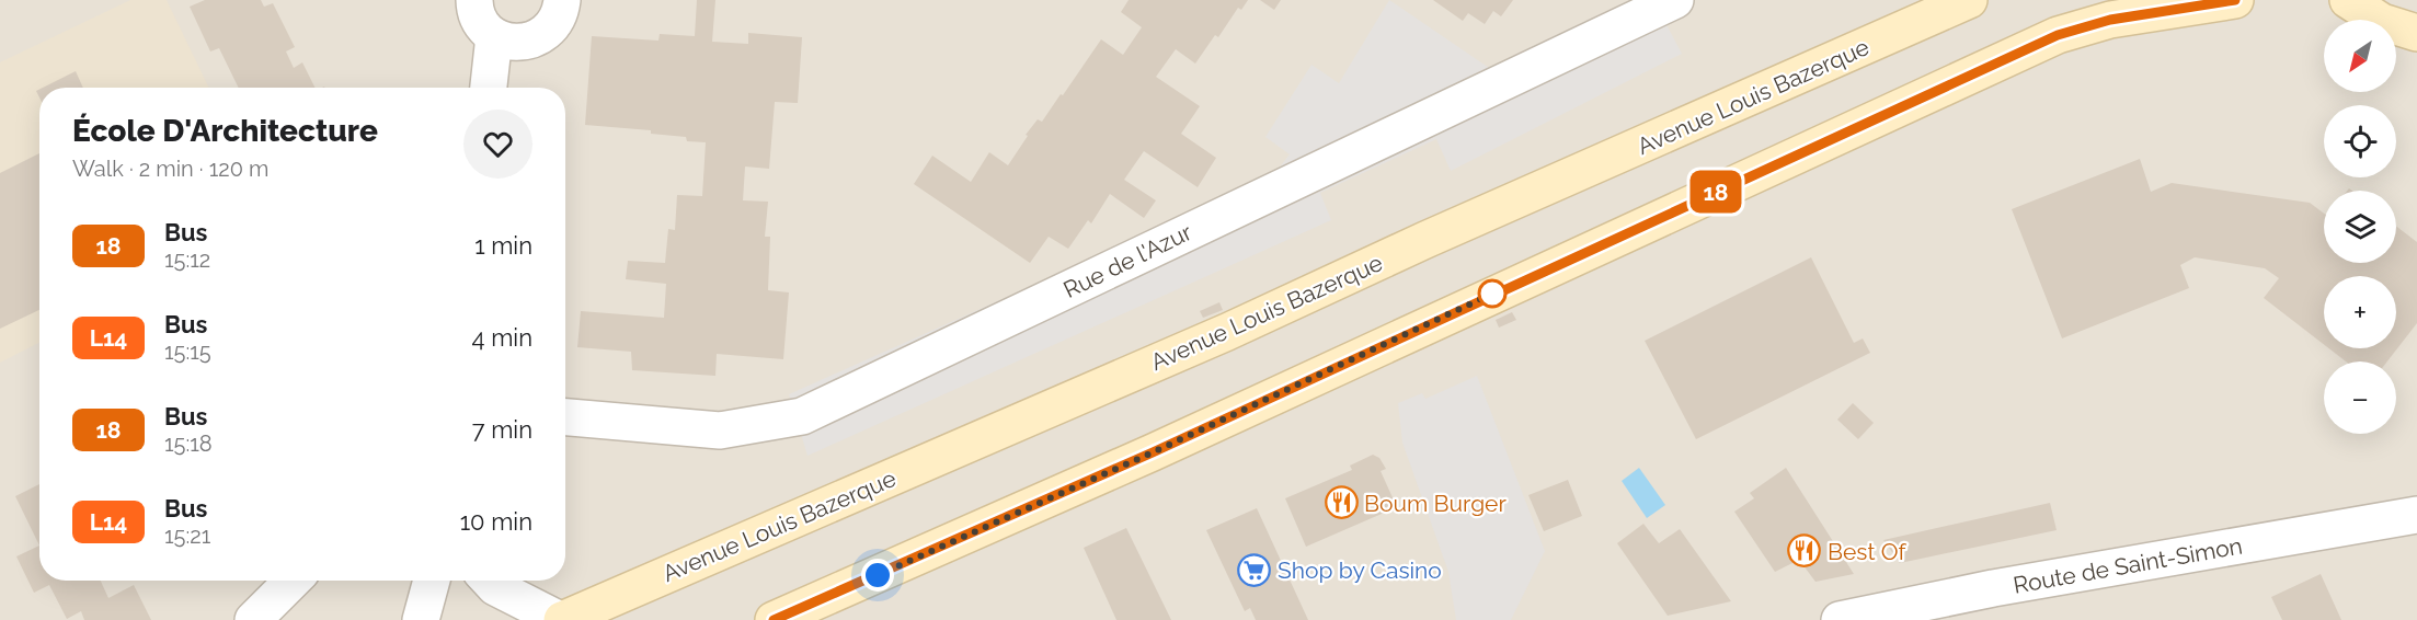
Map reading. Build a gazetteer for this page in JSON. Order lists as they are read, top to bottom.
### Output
{
  "streets": {
    "main road": ["Avenue Louis Bazerque"],
    "street": ["Rue de l'Azur", "Route de Saint-Simon"]
  },
  "places": {
    "restaurant": ["Boum Burger", "Best Of"],
    "supermarket": ["Shop by Casino"]
  },
  "lines": ["bus line 18"],
  "north": "bottom left",
  "page": {
    "on_map": "18",
    "map_buttons": ["+", "−"],
    "heading": ["École D'Architecture", "Walk · 2 min · 120 m"],
    "list": [
      {
        "mark": "18",
        "name": "Bus",
        "note": "15:12",
        "value": "1 min"
      },
      {
        "mark": "L14",
        "name": "Bus",
        "note": "15:15",
        "value": "4 min"
      },
      {
        "mark": "18",
        "name": "Bus",
        "note": "15:18",
        "value": "7 min"
      },
      {
        "mark": "L14",
        "name": "Bus",
        "note": "15:21",
        "value": "10 min"
      }
    ]
  }
}
